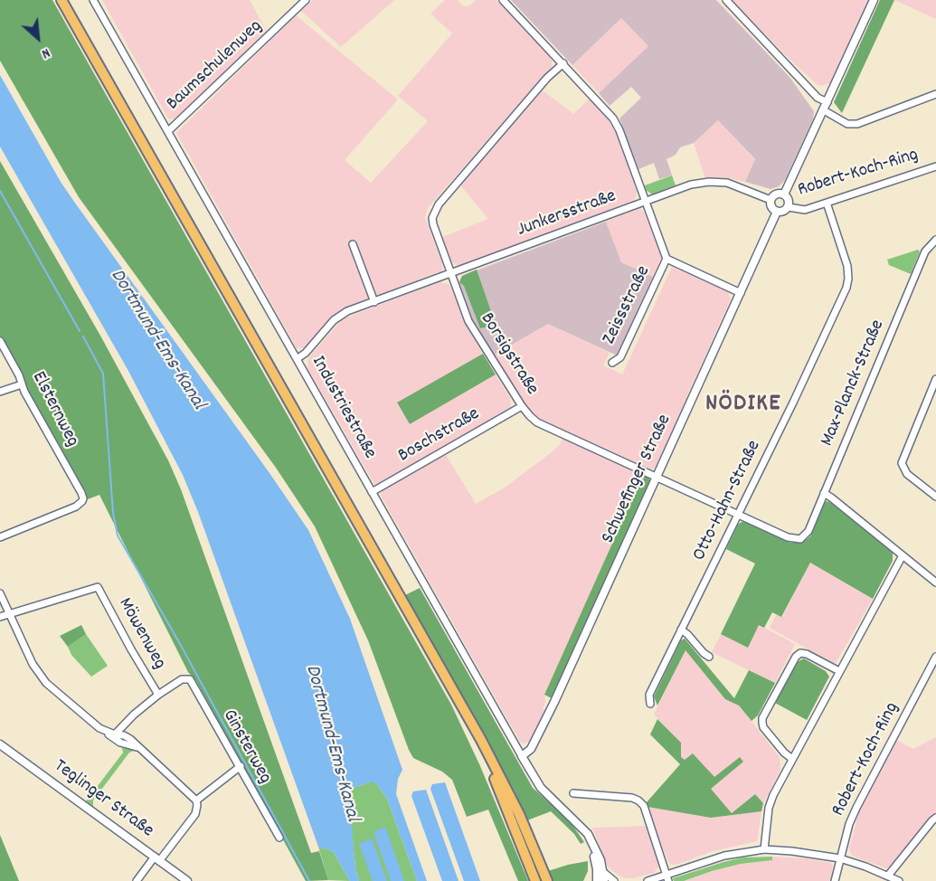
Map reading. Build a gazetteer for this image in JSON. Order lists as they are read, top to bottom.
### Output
{
  "streets": {
    "street": [
      "Baumschulenweg",
      "Robert-Koch-Ring",
      "Junkersstraße",
      "Zeissstraße",
      "Borsigstraße",
      "Max-Planck-Straße",
      "Industriestraße",
      "Elsternweg",
      "Boschstraße",
      "Schwefinger Straße",
      "Otto-Hahn-Straße",
      "Möwenweg",
      "Ginsterweg",
      "Teglinger Straße"
    ]
  },
  "crossings": [
    ["Baumschulenweg", "Industriestraße"],
    ["Robert-Koch-Ring", "Junkersstraße"],
    ["Robert-Koch-Ring", "Schwefinger Straße"],
    ["Robert-Koch-Ring", "Otto-Hahn-Straße"],
    ["Junkersstraße", "Borsigstraße"],
    ["Junkersstraße", "Industriestraße"],
    ["Junkersstraße", "Schwefinger Straße"],
    ["Borsigstraße", "Max-Planck-Straße"],
    ["Borsigstraße", "Boschstraße"],
    ["Borsigstraße", "Schwefinger Straße"],
    ["Borsigstraße", "Otto-Hahn-Straße"],
    ["Industriestraße", "Boschstraße"],
    ["Industriestraße", "Schwefinger Straße"],
    ["Möwenweg", "Ginsterweg"]
  ],
  "districts": ["NÖDIKE"],
  "water": ["Dortmund-Ems-Kanal"],
  "north": "bottom right"
}
